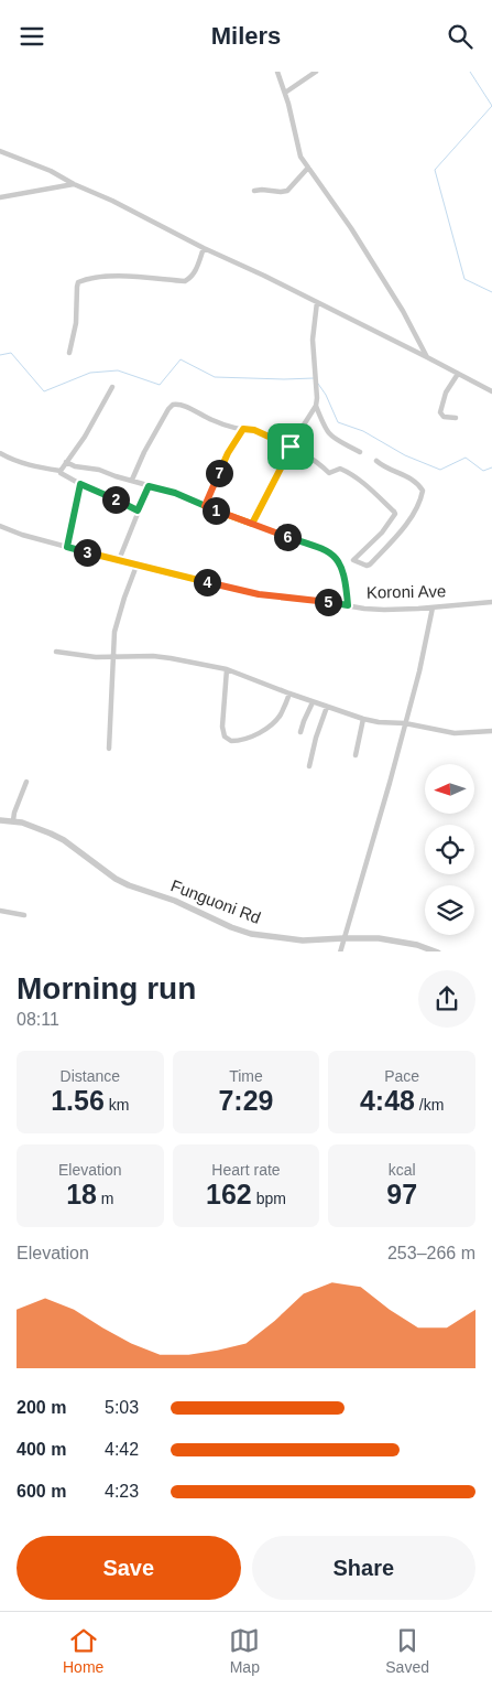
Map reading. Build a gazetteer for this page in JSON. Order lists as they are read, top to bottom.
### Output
{
  "streets": {
    "street": ["Koroni Ave", "Funguoni Rd"]
  },
  "north": "left",
  "page": {
    "header": "Milers",
    "pins": [
      "7",
      "2",
      "1",
      "6",
      "3",
      "4",
      "5"
    ],
    "heading": ["Morning run", "08:11"],
    "stats": [
      ["Distance", "1.56 km"],
      ["Time", "7:29"],
      ["Pace", "4:48 /km"],
      ["Elevation", "18 m"],
      ["Heart rate", "162 bpm"],
      ["kcal", "97"]
    ],
    "chart": ["Elevation", "253–266 m"],
    "list": [
      {
        "name": "200 m",
        "note": "5:03"
      },
      {
        "name": "400 m",
        "note": "4:42"
      },
      {
        "name": "600 m",
        "note": "4:23"
      }
    ],
    "buttons": ["Save", "Share"],
    "tabs": ["Home", "Map", "Saved"]
  }
}
